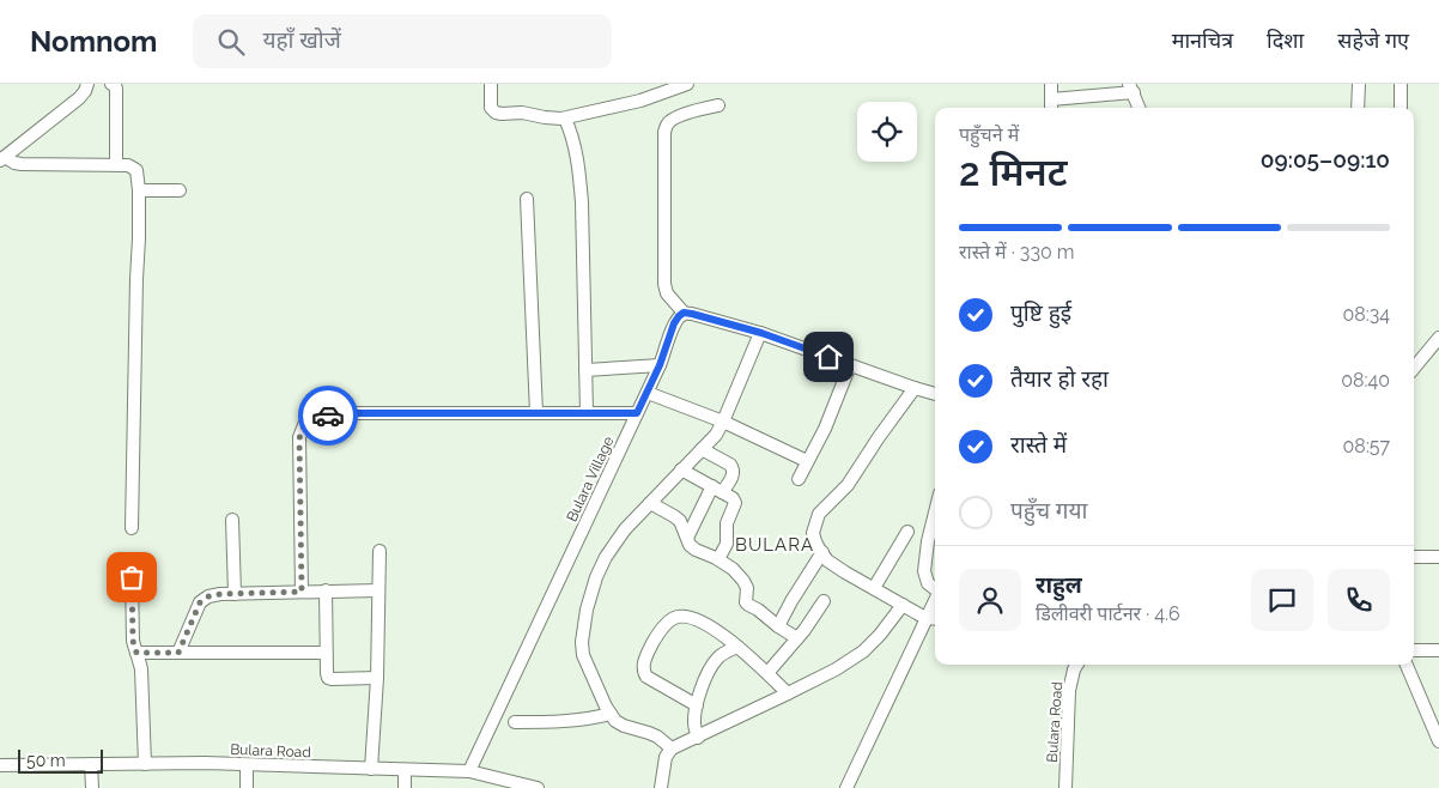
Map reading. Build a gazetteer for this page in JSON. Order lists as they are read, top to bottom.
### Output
{
  "streets": {
    "street": ["Bulara Village", "Bulara Road"]
  },
  "crossings": [
    ["Bulara Village", "Bulara Road"]
  ],
  "districts": ["BULARA"],
  "scale_bar": "50 m",
  "page": {
    "header": "Nomnom",
    "search": "यहाँ खोजें",
    "nav": ["मानचित्र", "दिशा", "सहेजे गए"],
    "heading": ["2 मिनट", "पहुँचने में", "09:05–09:10"],
    "panel": ["राहुल", "डिलीवरी पार्टनर · 4.6"],
    "bar": "रास्ते में · 330 m",
    "list": [
      ["पुष्टि हुई", "08:34"],
      ["तैयार हो रहा", "08:40"],
      ["रास्ते में", "08:57"],
      "पहुँच गया"
    ],
    "scale": "50 m"
  }
}
